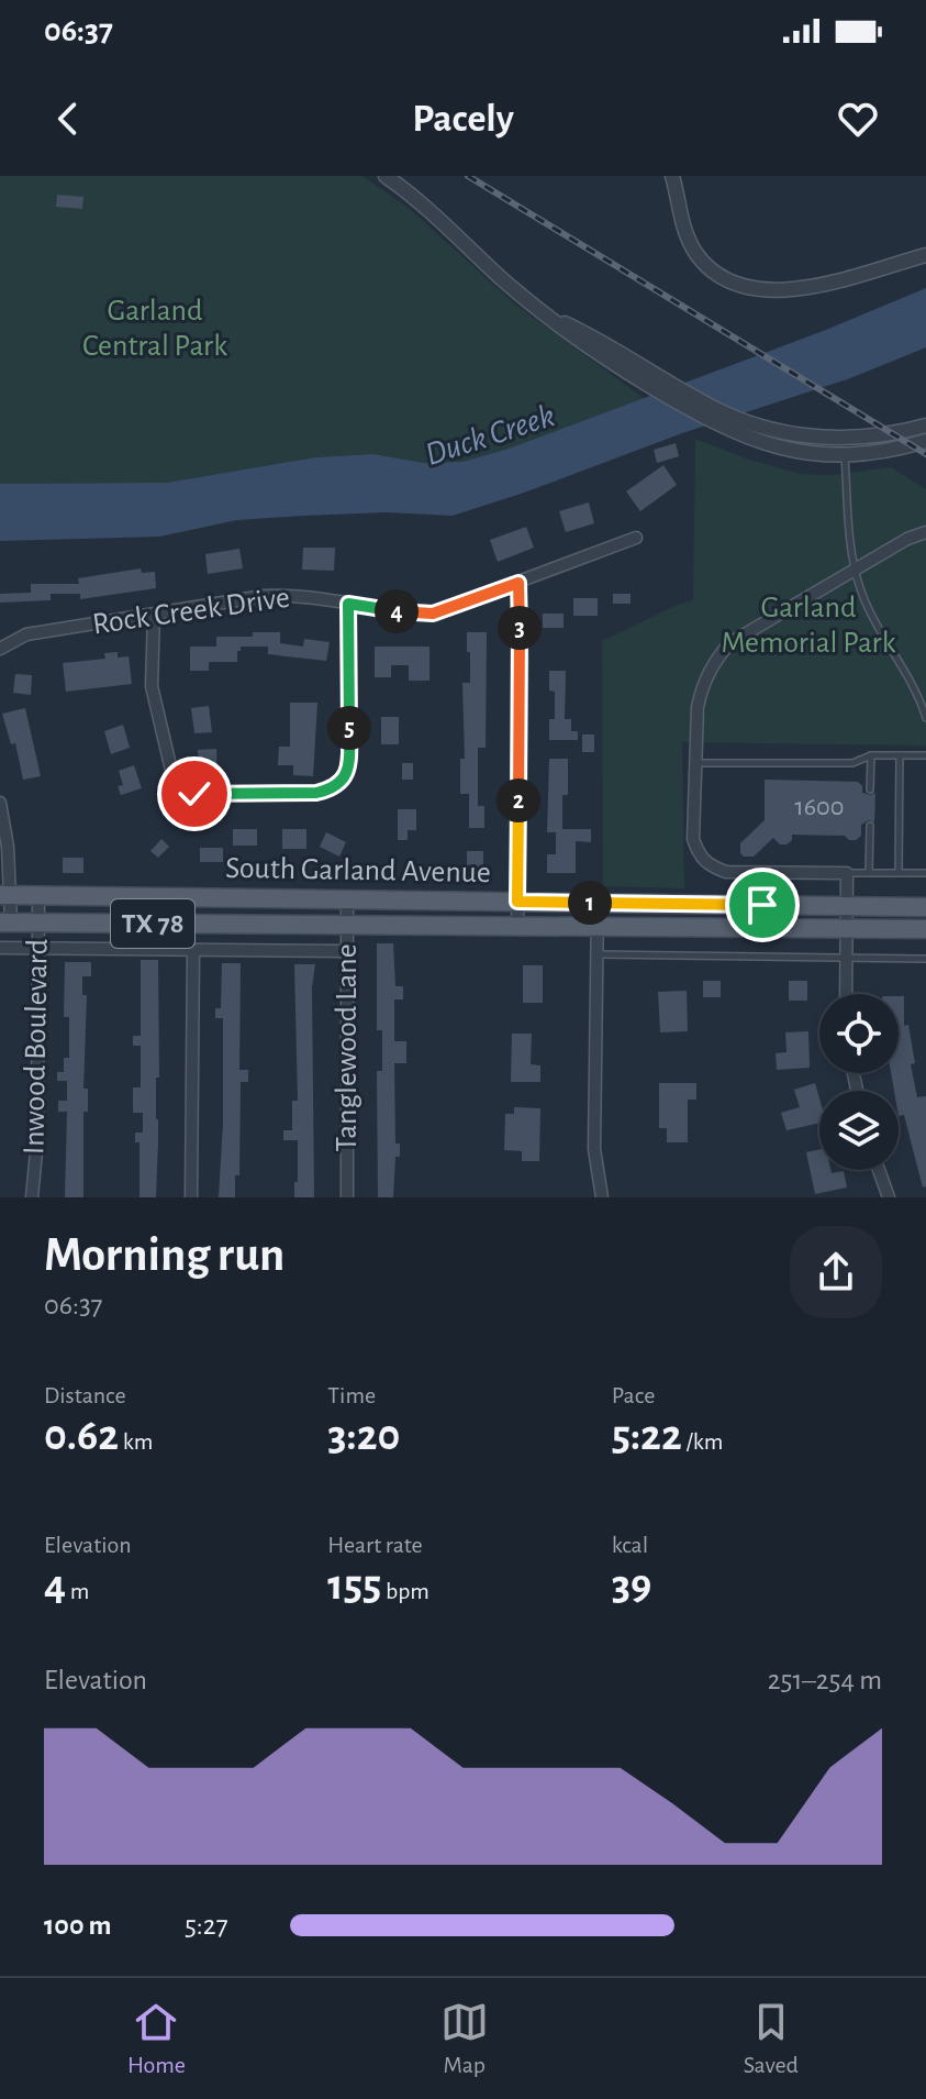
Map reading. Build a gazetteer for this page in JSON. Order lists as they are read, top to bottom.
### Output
{
  "streets": {
    "main road": ["South Garland Avenue", "TX 78"],
    "street": ["Rock Creek Drive", "Inwood Boulevard", "Tanglewood Lane"]
  },
  "crossings": [
    ["South Garland Avenue", "Inwood Boulevard"],
    ["South Garland Avenue", "Tanglewood Lane"]
  ],
  "water": ["Duck Creek"],
  "parks": ["Garland Central Park", "Garland Memorial Park"],
  "house_numbers": ["1600"],
  "page": {
    "status": "06:37",
    "header": "Pacely",
    "pins": [
      "4",
      "3",
      "5",
      "2",
      "1"
    ],
    "heading": ["Morning run", "06:37"],
    "stats": [
      ["Distance", "0.62 km"],
      ["Time", "3:20"],
      ["Pace", "5:22 /km"],
      ["Elevation", "4 m"],
      ["Heart rate", "155 bpm"],
      ["kcal", "39"]
    ],
    "chart": ["Elevation", "251–254 m"],
    "list": [
      {
        "name": "100 m",
        "note": "5:27"
      }
    ],
    "tabs": ["Home", "Map", "Saved"]
  }
}
